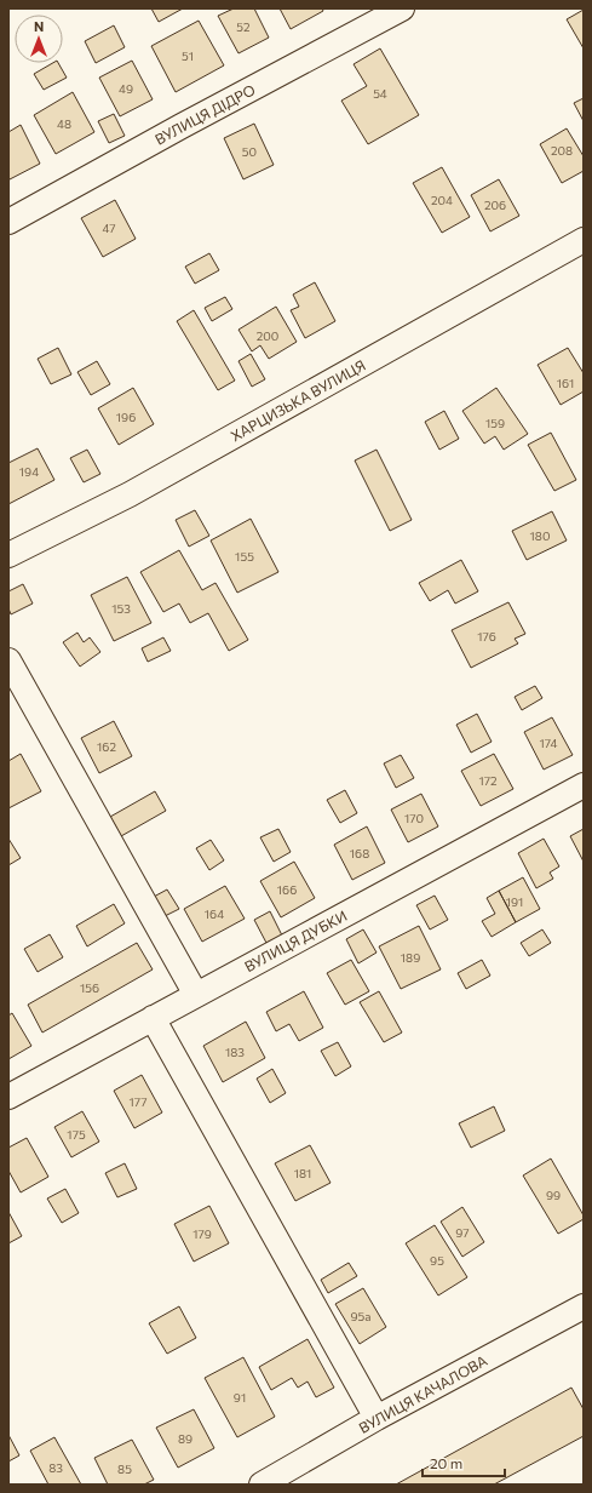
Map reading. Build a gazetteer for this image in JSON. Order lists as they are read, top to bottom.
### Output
{
  "streets": {
    "street": [
      "ВУЛИЦЯ ДІДРО",
      "ХАРЦИЗЬКА ВУЛИЦЯ",
      "ВУЛИЦЯ ДУБКИ",
      "ВУЛИЦЯ КАЧАЛОВА"
    ]
  },
  "house_numbers": [
    "52",
    "51",
    "49",
    "54",
    "48",
    "208",
    "50",
    "204",
    "206",
    "47",
    "200",
    "161",
    "196",
    "159",
    "194",
    "180",
    "155",
    "153",
    "176",
    "174",
    "162",
    "172",
    "170",
    "168",
    "166",
    "191",
    "164",
    "189",
    "156",
    "183",
    "177",
    "175",
    "181",
    "99",
    "97",
    "179",
    "95",
    "95а",
    "91",
    "89",
    "83",
    "85"
  ],
  "scale_bar": "20 m",
  "north": "top"
}
